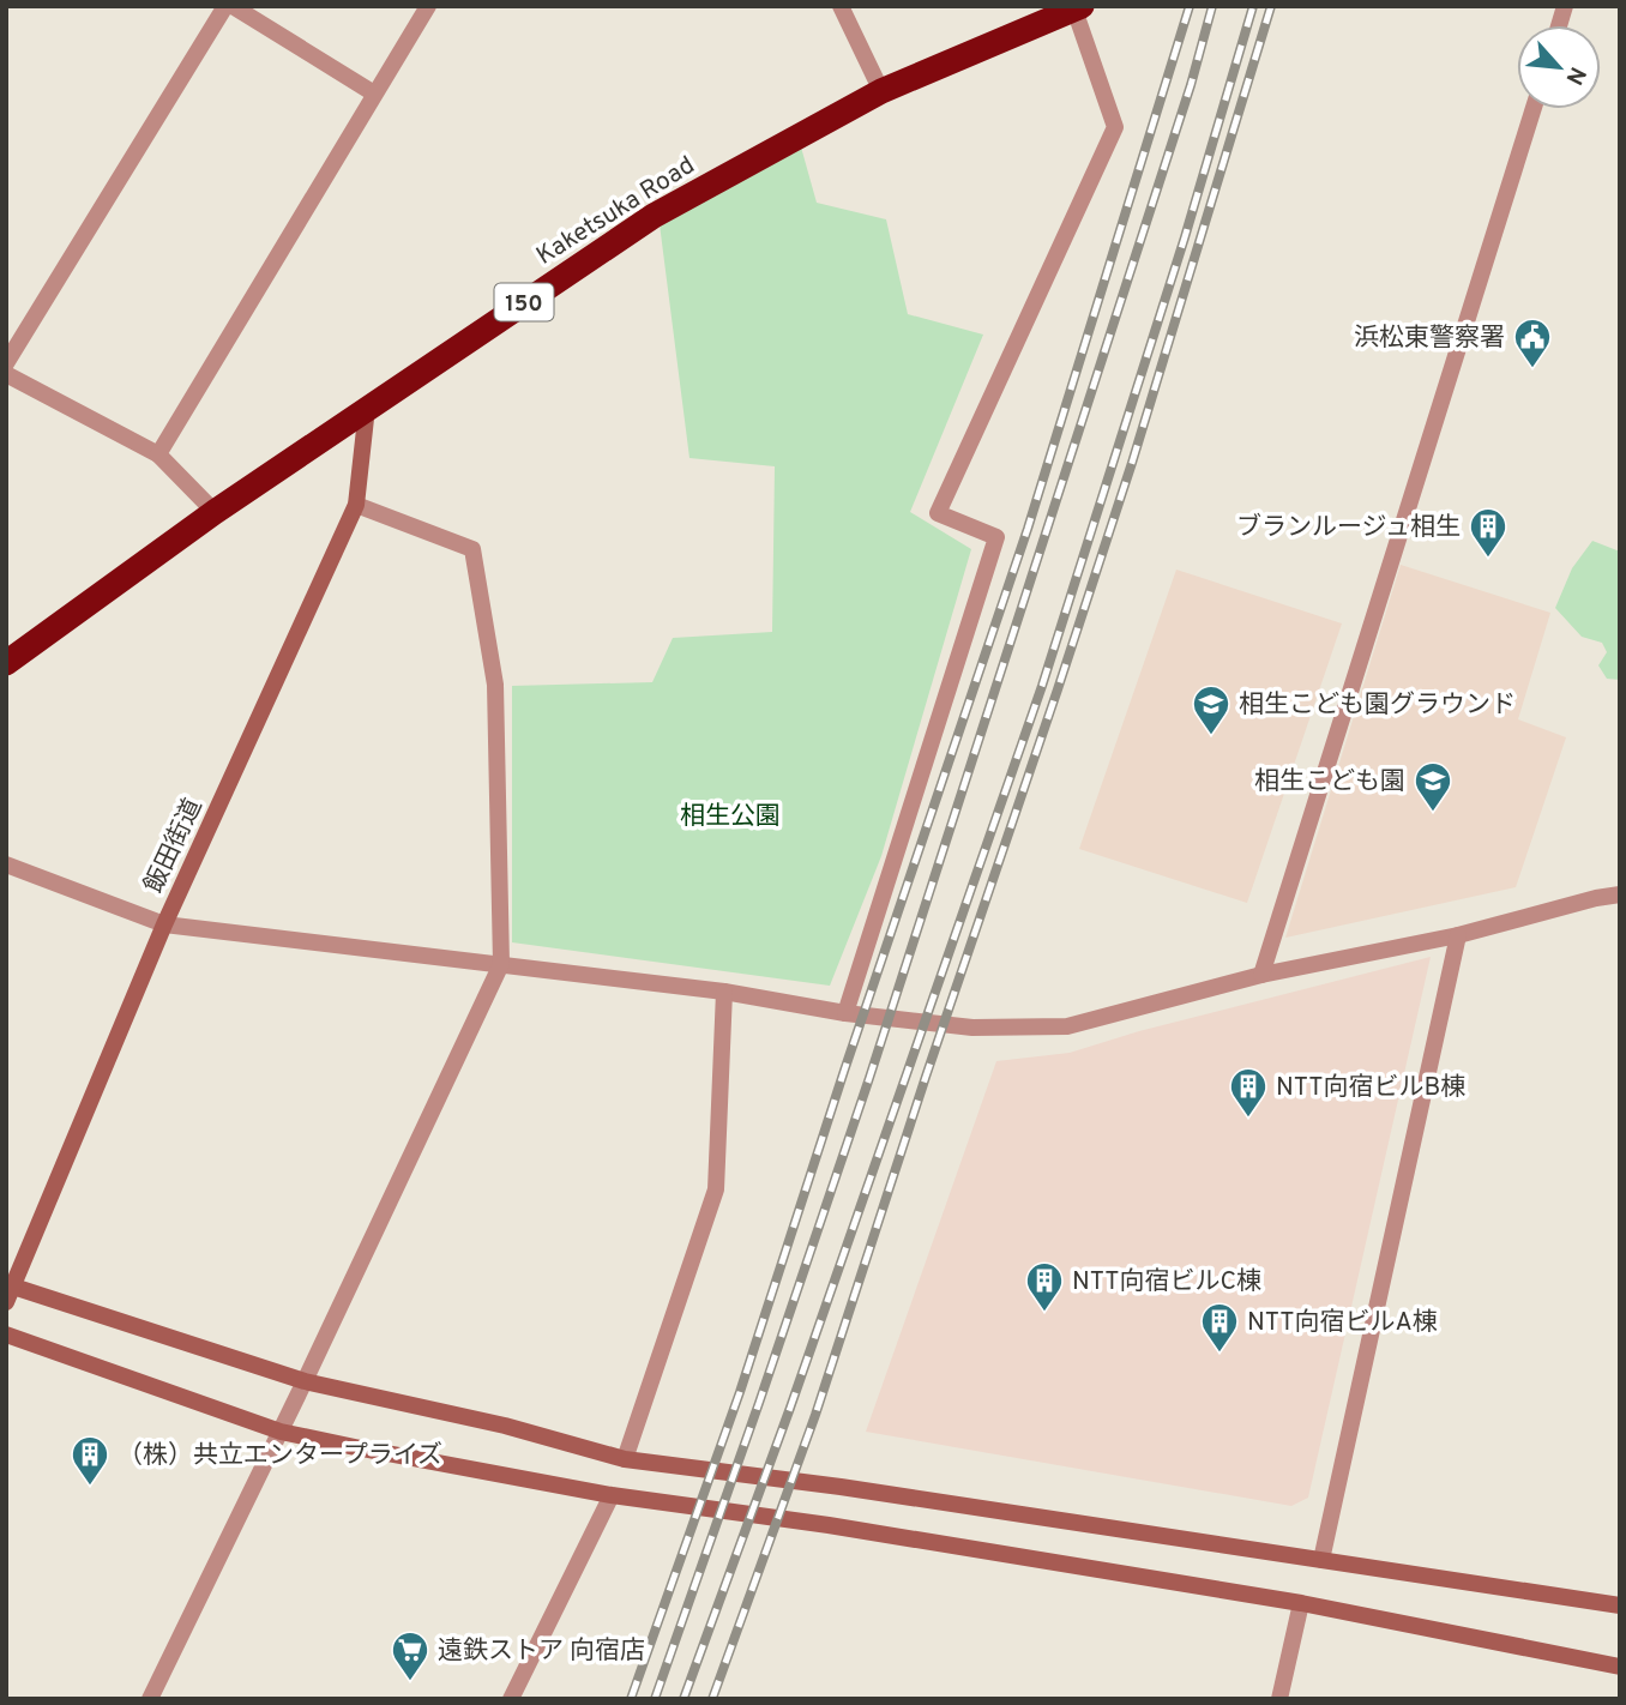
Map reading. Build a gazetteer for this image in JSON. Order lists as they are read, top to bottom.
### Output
{
  "streets": {
    "highway": ["Kaketsuka Road", "150"],
    "street": ["飯田街道"]
  },
  "crossings": [
    ["Kaketsuka Road", "飯田街道"]
  ],
  "parks": ["相生公園"],
  "places": {
    "public building": ["浜松東警察署"],
    "building": [
      "ブランルージュ相生",
      "NTT向宿ビルB棟",
      "NTT向宿ビルC棟",
      "NTT向宿ビルA棟",
      "（株）共立エンタープライズ"
    ],
    "school or university": ["相生こども園グラウンド", "相生こども園"],
    "supermarket": ["遠鉄ストア 向宿店"]
  },
  "north": "bottom right"
}
